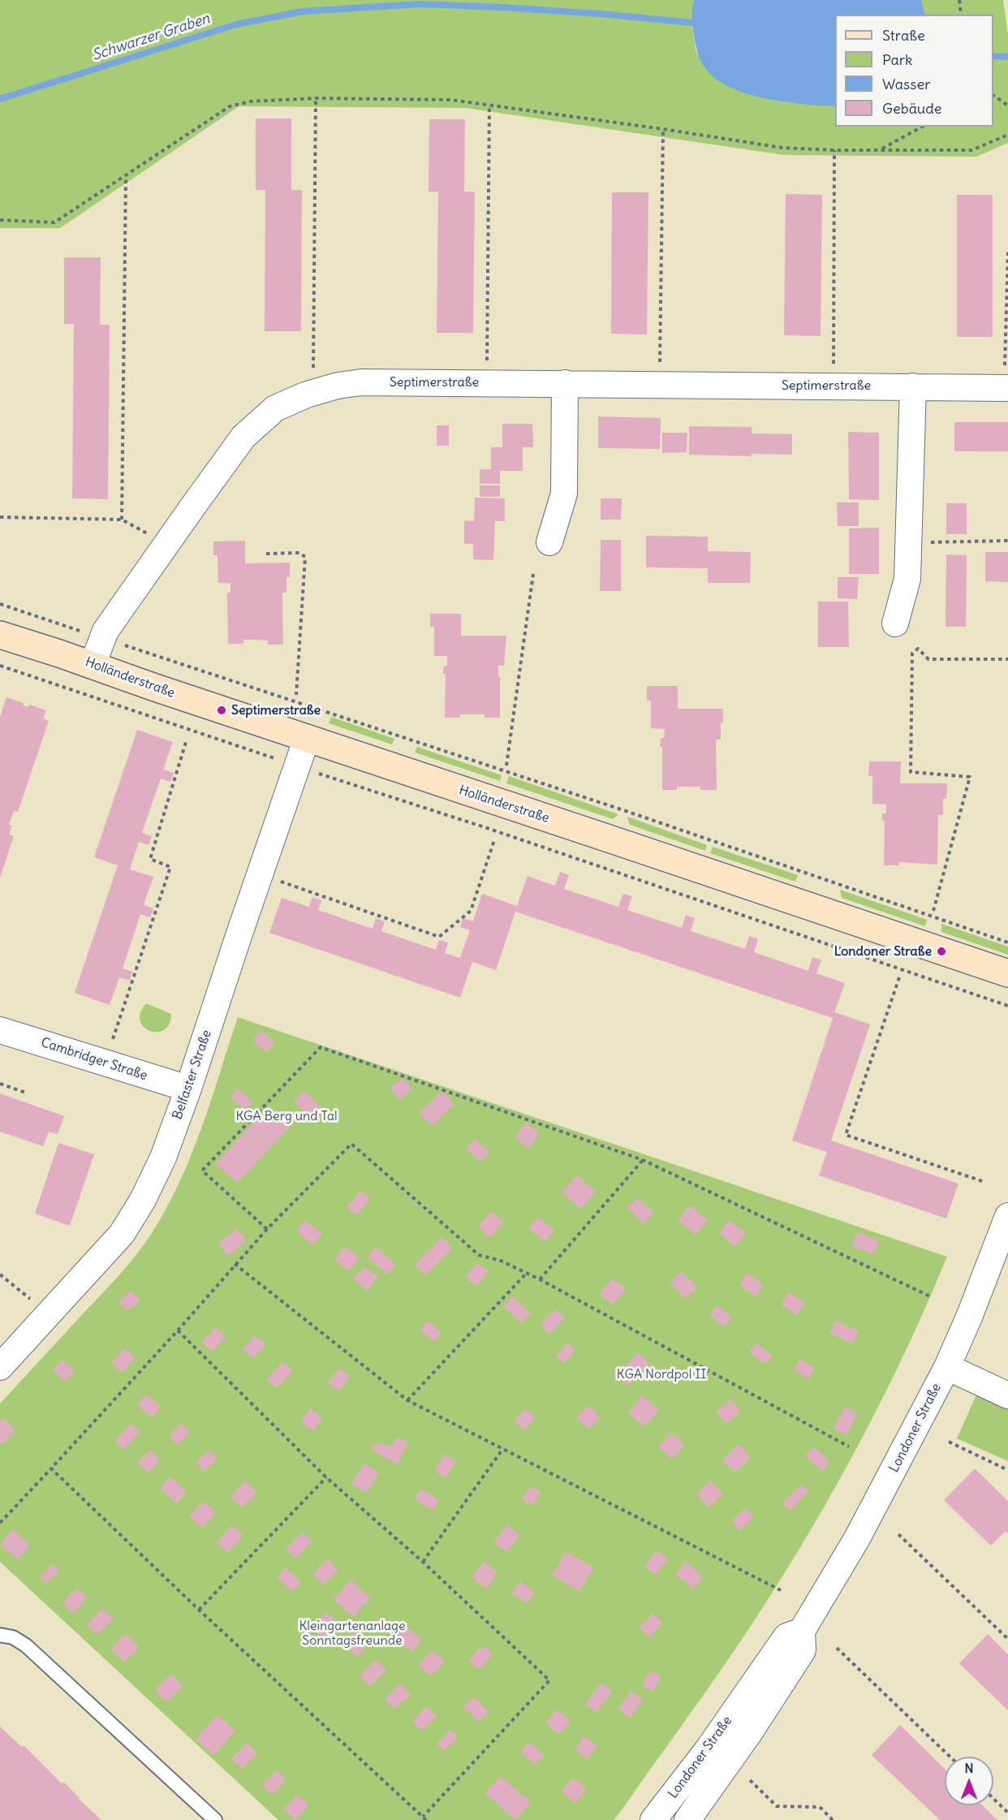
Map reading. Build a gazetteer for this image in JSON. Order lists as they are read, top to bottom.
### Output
{
  "streets": {
    "street": [
      "Septimerstraße",
      "Holländerstraße",
      "Cambridger Straße",
      "Belfaster Straße",
      "Londoner Straße"
    ]
  },
  "crossings": [
    ["Septimerstraße", "Holländerstraße"],
    ["Holländerstraße", "Belfaster Straße"],
    ["Cambridger Straße", "Belfaster Straße"]
  ],
  "water": ["Schwarzer Graben"],
  "parks": ["KGA Berg und Tal", "KGA Nordpol II", "Kleingartenanlage Sonntagsfreunde"],
  "places": ["Septimerstraße", "Londoner Straße"],
  "legend": [
    "Straße",
    "Park",
    "Wasser",
    "Gebäude"
  ],
  "north": "top"
}
